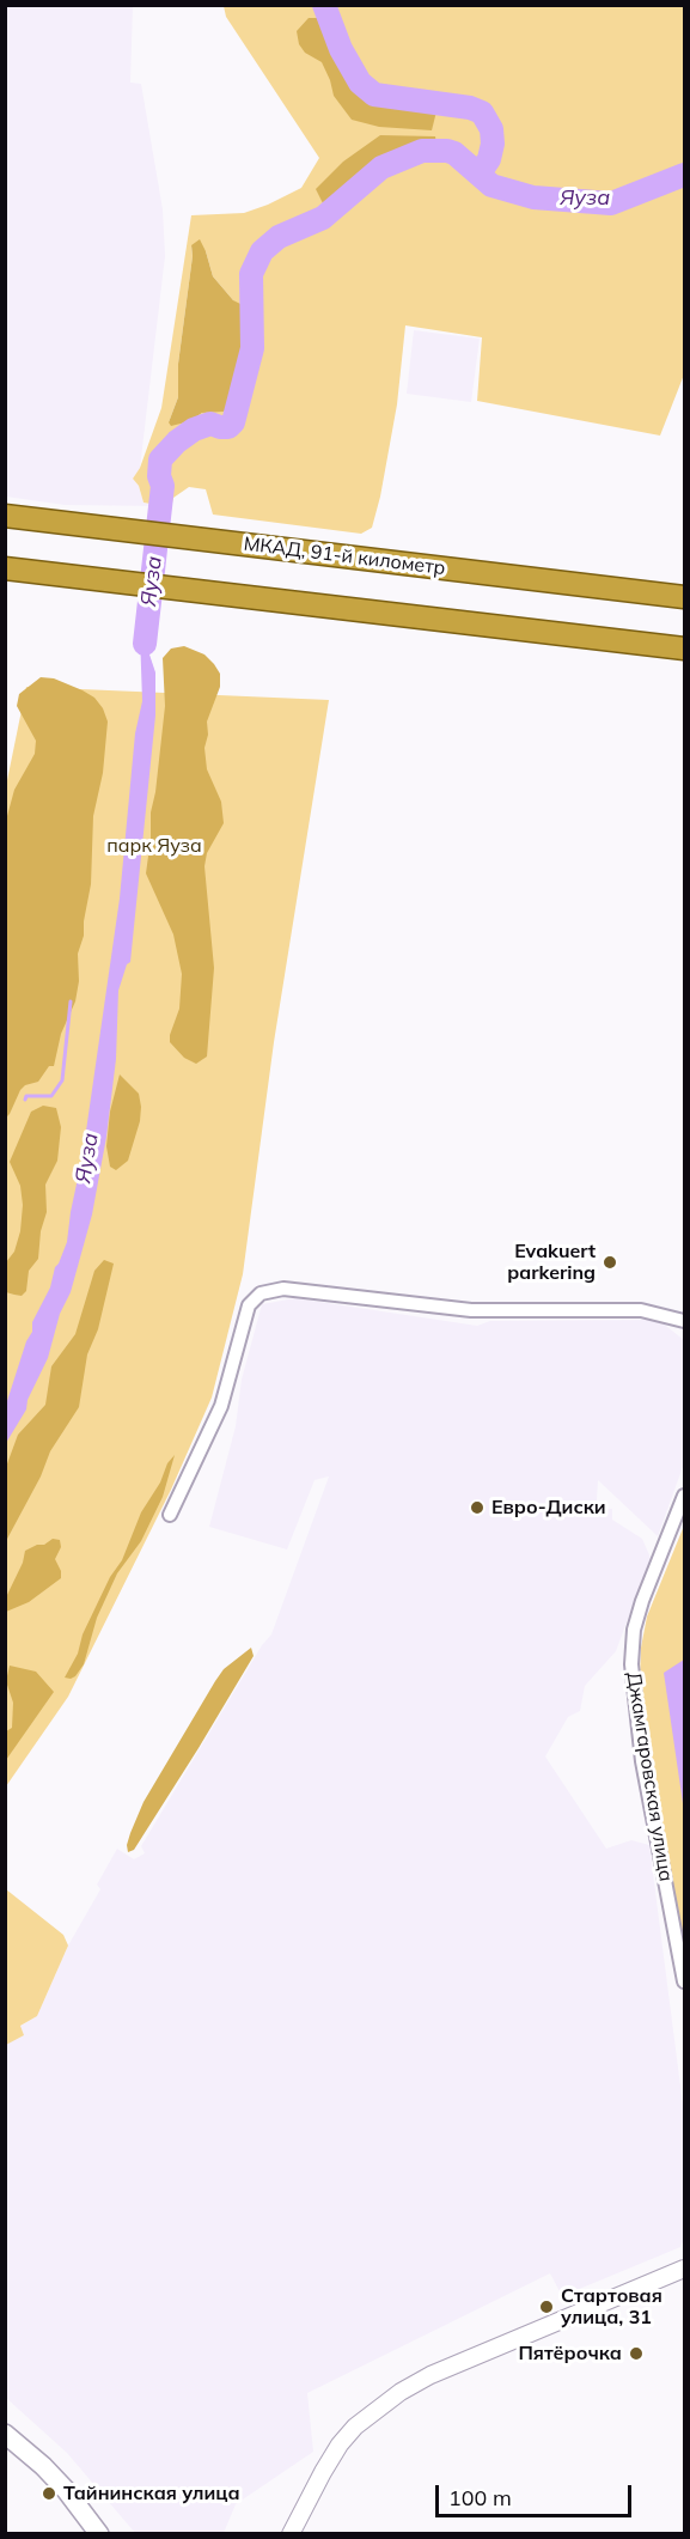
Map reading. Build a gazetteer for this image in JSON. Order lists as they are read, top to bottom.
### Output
{
  "streets": {
    "highway": ["МКАД, 91-й километр"],
    "street": ["Джамгаровская улица"]
  },
  "water": ["Яуза"],
  "parks": ["парк Яуза"],
  "places": [
    "Evakuert parkering",
    "Евро-Диски",
    "Стартовая улица, 31",
    "Пятёрочка",
    "Тайнинская улица"
  ],
  "scale_bar": "100 m"
}
